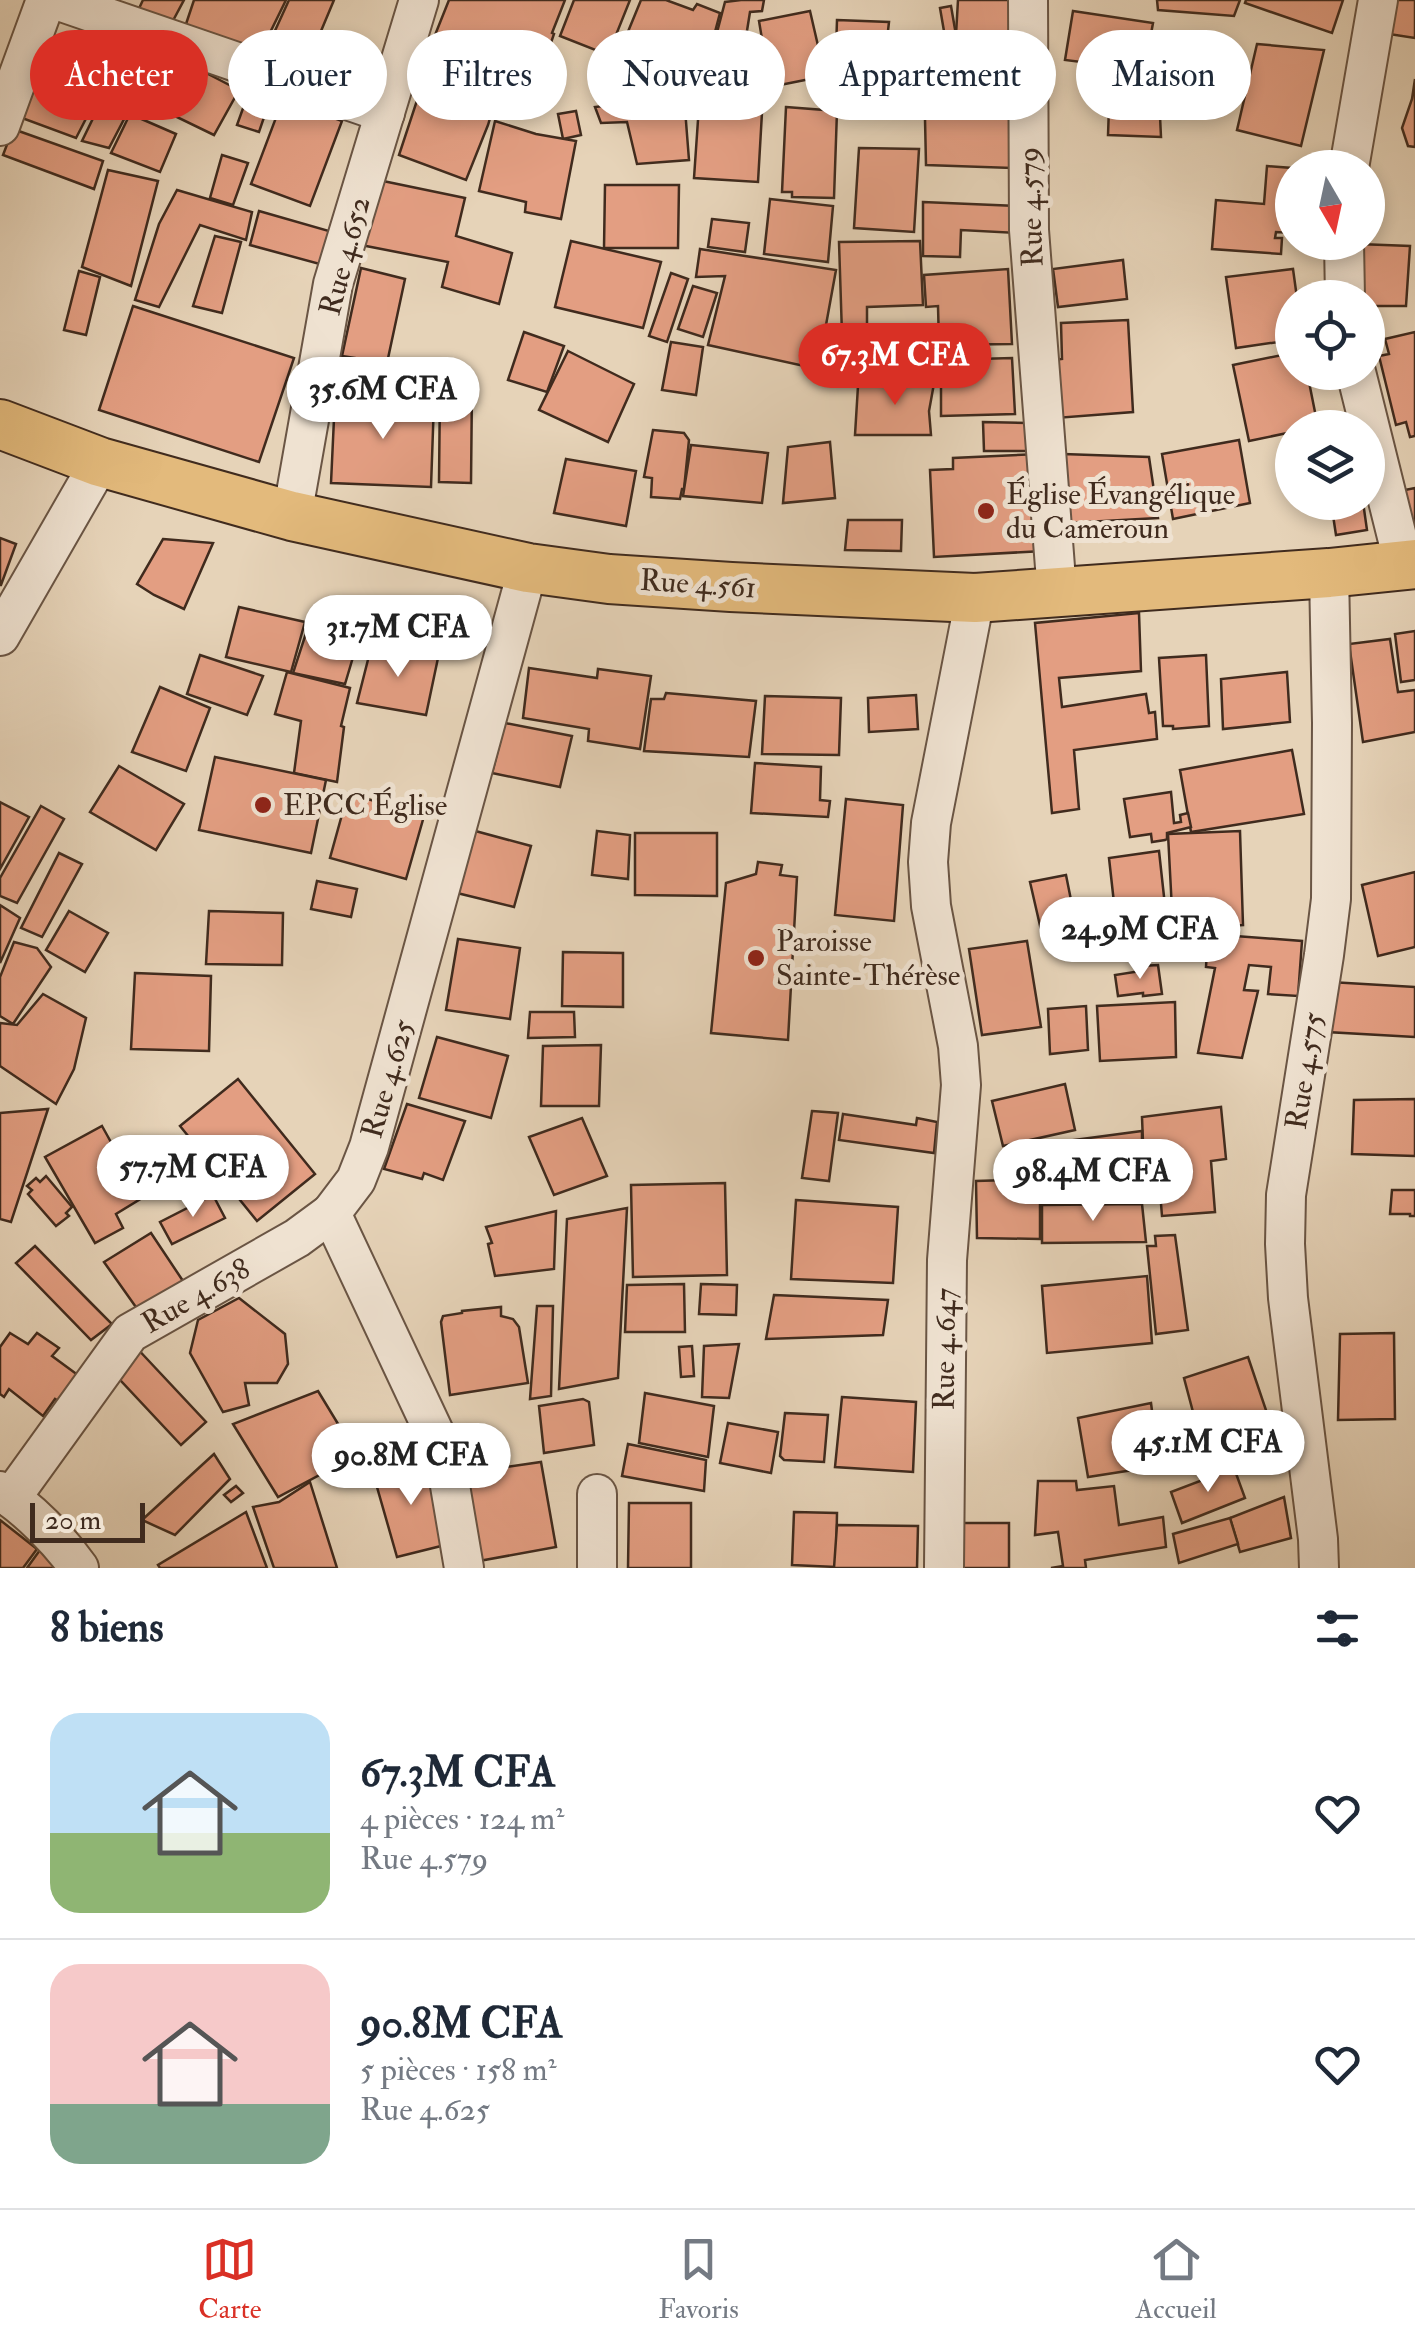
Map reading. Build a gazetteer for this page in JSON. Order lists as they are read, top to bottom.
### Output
{
  "streets": {
    "main road": ["Rue 4.561"],
    "street": [
      "Rue 4.579",
      "Rue 4.652",
      "Rue 4.575",
      "Rue 4.625",
      "Rue 4.638",
      "Rue 4.647"
    ]
  },
  "crossings": [
    ["Rue 4.579", "Rue 4.561"],
    ["Rue 4.652", "Rue 4.561"],
    ["Rue 4.561", "Rue 4.575"],
    ["Rue 4.561", "Rue 4.625"],
    ["Rue 4.561", "Rue 4.647"],
    ["Rue 4.625", "Rue 4.638"]
  ],
  "places": ["Église Évangélique du Cameroun", "EPCC Église", "Paroisse Sainte-Thérèse"],
  "scale_bar": "20 m",
  "north": "bottom",
  "page": {
    "chip": [
      "Acheter",
      "Louer",
      "Filtres",
      "Nouveau",
      "Appartement",
      "Maison"
    ],
    "price": [
      "67.3M CFA",
      "35.6M CFA",
      "31.7M CFA",
      "24.9M CFA",
      "57.7M CFA",
      "98.4M CFA",
      "45.1M CFA",
      "90.8M CFA"
    ],
    "scale": "20 m",
    "heading": "8 biens",
    "list": [
      {
        "name": "67.3M CFA",
        "note": "4 pièces · 124 m² · Rue 4.579"
      },
      {
        "name": "90.8M CFA",
        "note": "5 pièces · 158 m² · Rue 4.625"
      }
    ],
    "tabs": ["Carte", "Favoris", "Accueil"]
  }
}
